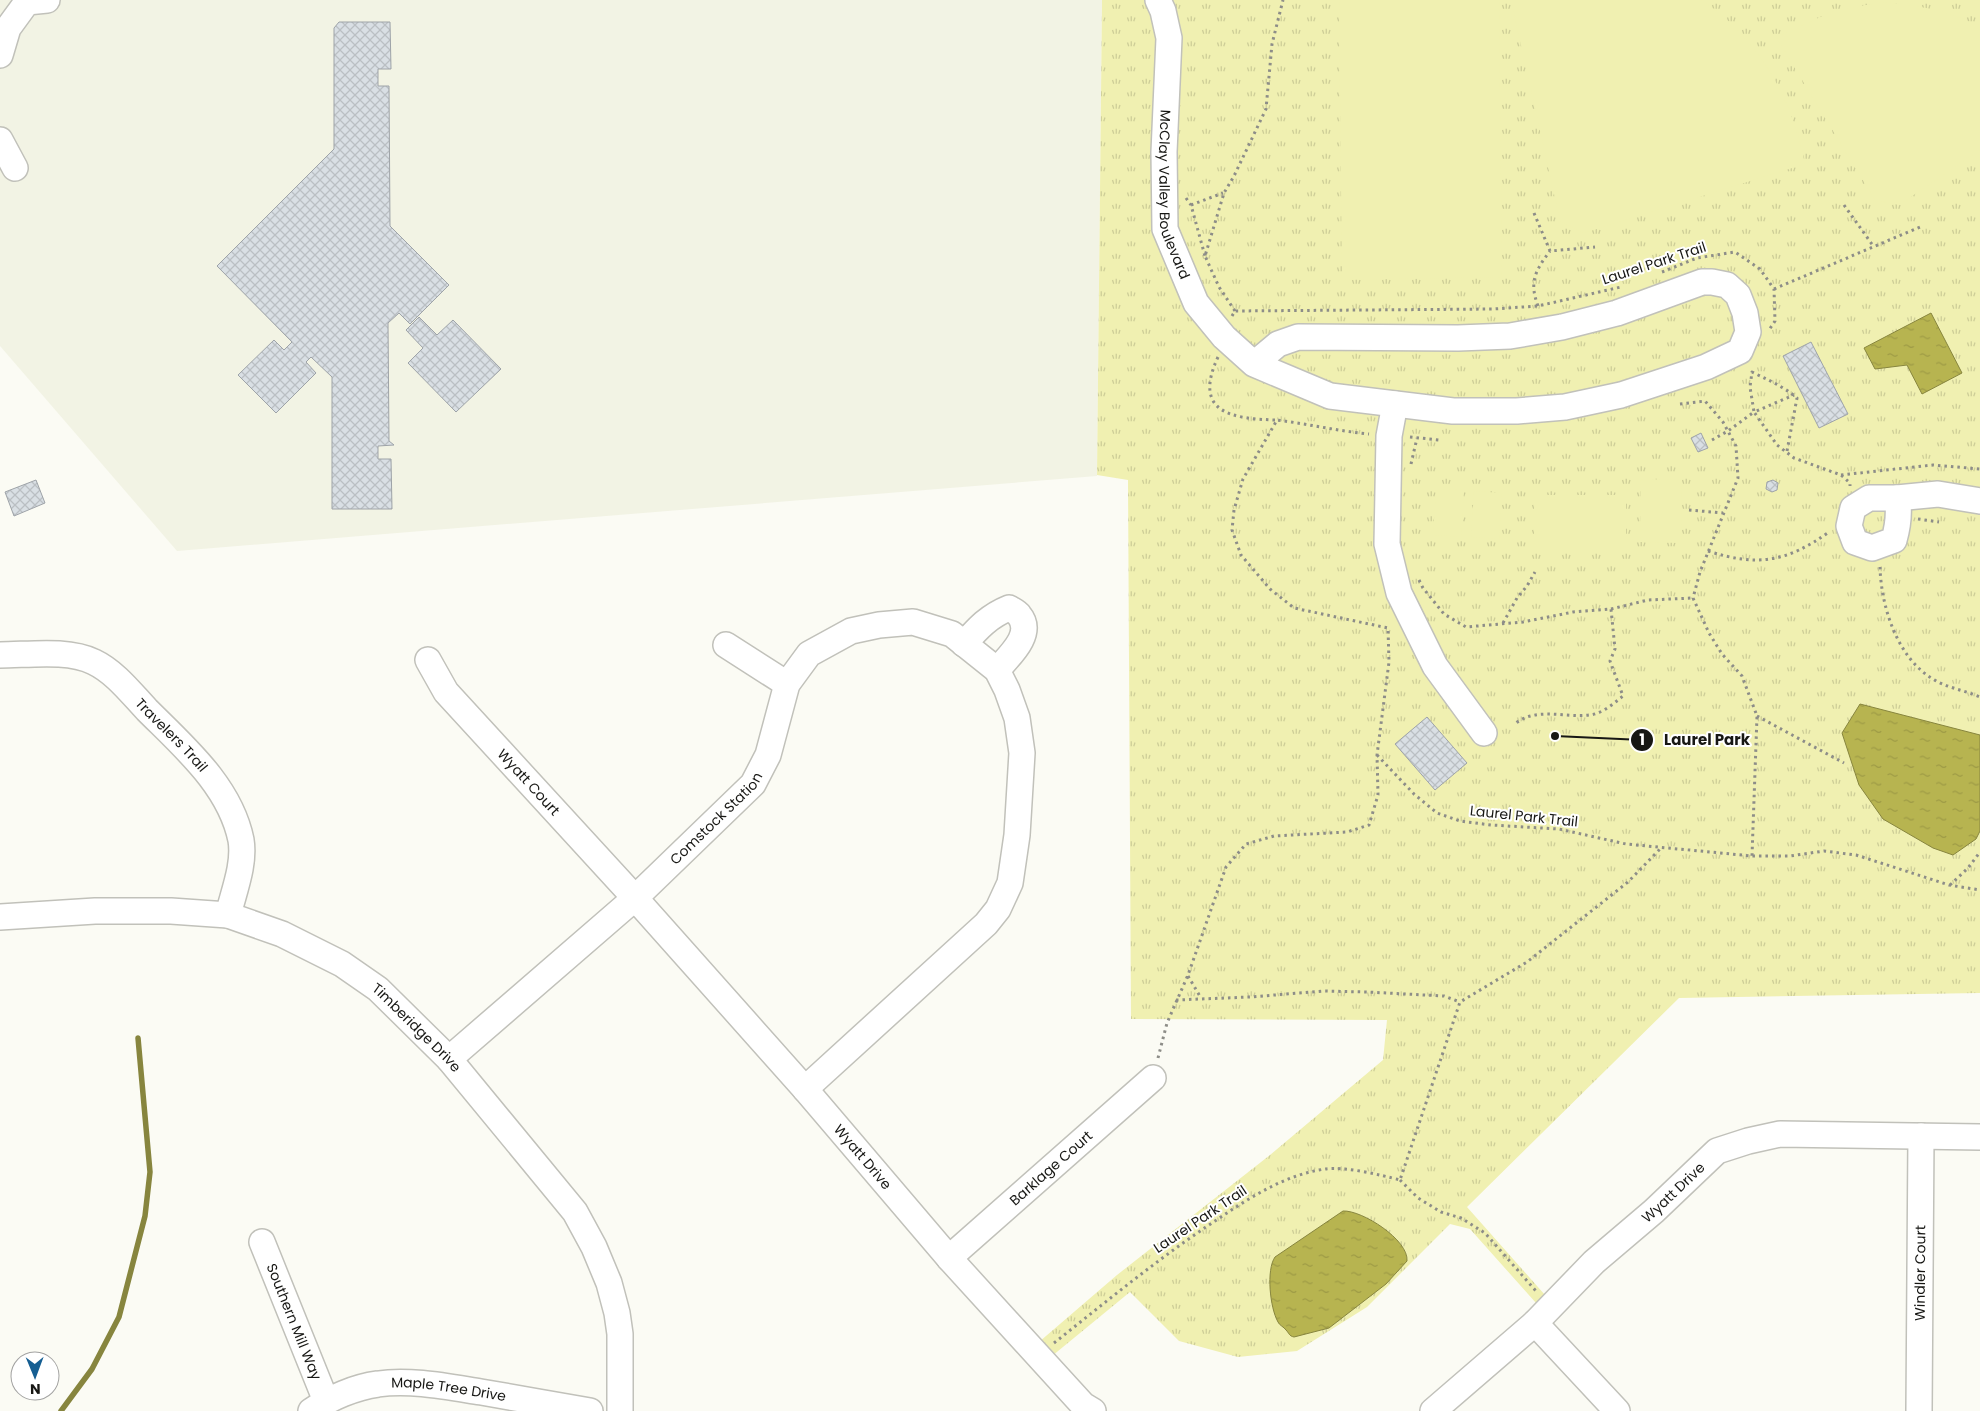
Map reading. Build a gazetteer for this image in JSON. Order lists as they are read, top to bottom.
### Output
{
  "streets": {
    "street": [
      "McClay Valley Boulevard",
      "Travelers Trail",
      "Wyatt Court",
      "Comstock Station",
      "Timberidge Drive",
      "Wyatt Drive",
      "Barklage Court",
      "Windler Court",
      "Southern Mill Way",
      "Maple Tree Drive"
    ],
    "path": ["Laurel Park Trail"]
  },
  "crossings": [
    ["Laurel Park Trail", "Wyatt Drive"],
    ["Travelers Trail", "Timberidge Drive"],
    ["Wyatt Court", "Comstock Station"],
    ["Wyatt Court", "Wyatt Drive"],
    ["Comstock Station", "Timberidge Drive"],
    ["Comstock Station", "Wyatt Drive"],
    ["Wyatt Drive", "Barklage Court"],
    ["Wyatt Drive", "Windler Court"],
    ["Southern Mill Way", "Maple Tree Drive"]
  ],
  "places": ["Laurel Park"],
  "north": "bottom"
}
